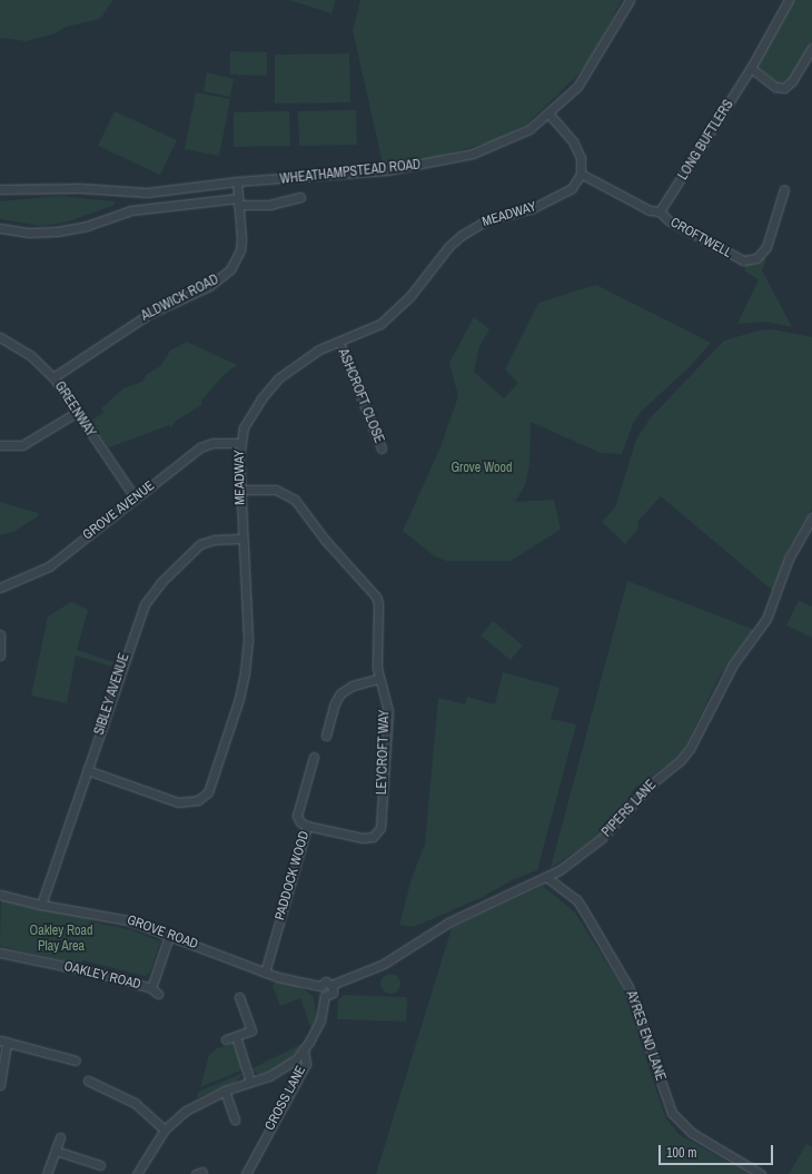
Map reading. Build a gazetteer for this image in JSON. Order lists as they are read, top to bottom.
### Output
{
  "streets": {
    "street": [
      "LONG BUFTLERS",
      "WHEATHAMPSTEAD ROAD",
      "MEADWAY",
      "CROFTWELL",
      "ALDWICK ROAD",
      "ASHCROFT CLOSE",
      "GREENWAY",
      "GROVE AVENUE",
      "SIBLEY AVENUE",
      "LEYCROFT WAY",
      "PIPERS LANE",
      "PADDOCK WOOD",
      "GROVE ROAD",
      "OAKLEY ROAD",
      "AYRES END LANE",
      "CROSS LANE"
    ]
  },
  "crossings": [
    ["LONG BUFTLERS", "CROFTWELL"],
    ["WHEATHAMPSTEAD ROAD", "ALDWICK ROAD"],
    ["MEADWAY", "CROFTWELL"],
    ["MEADWAY", "ASHCROFT CLOSE"],
    ["MEADWAY", "GROVE AVENUE"],
    ["MEADWAY", "SIBLEY AVENUE"],
    ["MEADWAY", "LEYCROFT WAY"],
    ["ALDWICK ROAD", "GREENWAY"],
    ["GREENWAY", "GROVE AVENUE"],
    ["SIBLEY AVENUE", "GROVE ROAD"],
    ["LEYCROFT WAY", "PADDOCK WOOD"],
    ["PIPERS LANE", "GROVE ROAD"],
    ["PIPERS LANE", "AYRES END LANE"],
    ["PIPERS LANE", "CROSS LANE"],
    ["PADDOCK WOOD", "GROVE ROAD"],
    ["GROVE ROAD", "OAKLEY ROAD"],
    ["GROVE ROAD", "CROSS LANE"]
  ],
  "parks": ["Grove Wood", "Oakley Road Play Area"],
  "scale_bar": "100 m"
}
